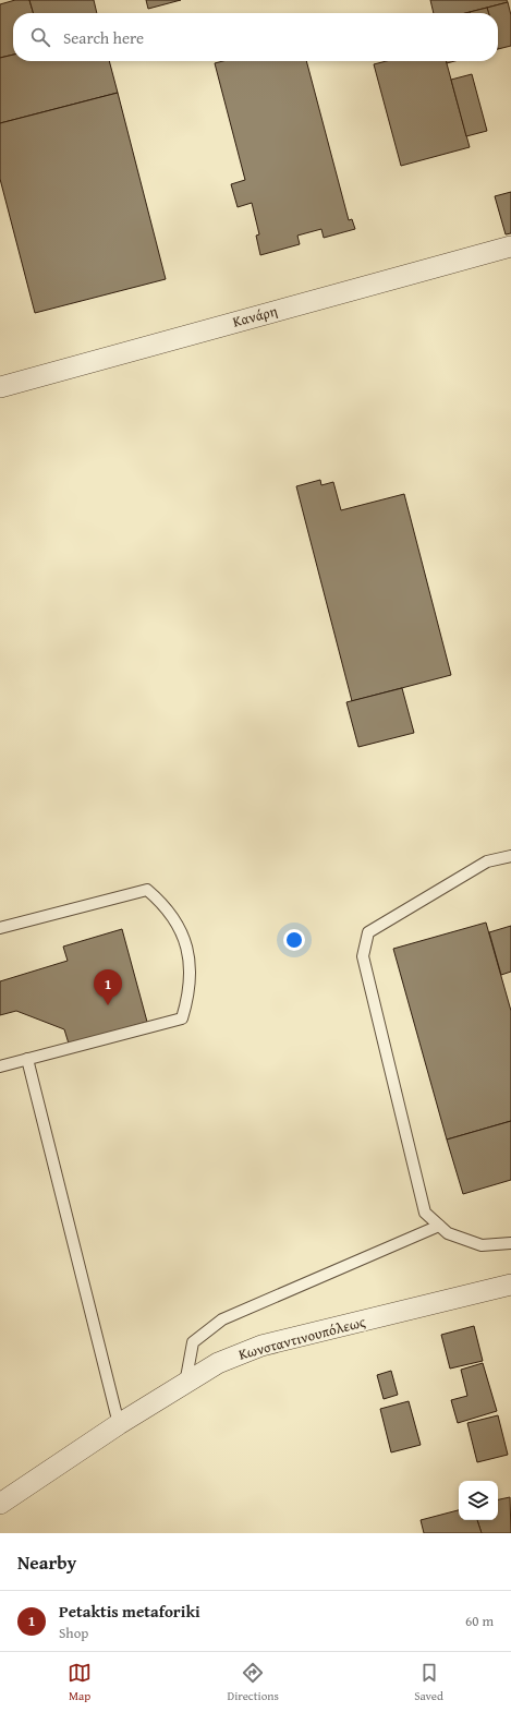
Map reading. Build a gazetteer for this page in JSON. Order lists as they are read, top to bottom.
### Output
{
  "streets": {
    "street": ["Κανάρη", "Κωνσταντινουπόλεως"]
  },
  "page": {
    "search": "Search here",
    "pins": "1",
    "heading": "Nearby",
    "list": [
      {
        "mark": "1",
        "name": "Petaktis metaforiki",
        "note": "Shop",
        "value": "60 m"
      }
    ],
    "nav": ["Map", "Directions", "Saved"]
  }
}
